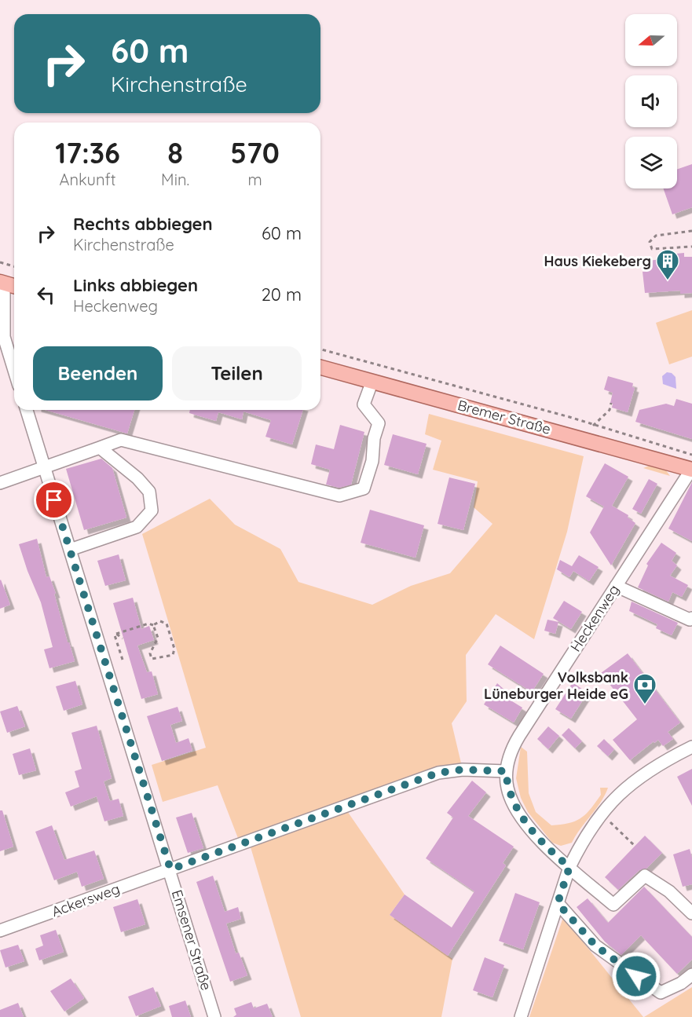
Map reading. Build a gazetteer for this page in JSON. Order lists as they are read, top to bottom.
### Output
{
  "streets": {
    "main road": ["Bremer Straße"],
    "street": ["Heckenweg", "Ackersweg", "Emsener Straße"]
  },
  "crossings": [
    ["Bremer Straße", "Heckenweg"],
    ["Ackersweg", "Emsener Straße"]
  ],
  "places": {
    "building": ["Haus Kiekeberg"],
    "bank": ["Volksbank Lüneburger Heide eG"]
  },
  "north": "left",
  "page": {
    "turn": ["60 m", "Kirchenstraße"],
    "eta": [
      "17:36",
      "Ankunft",
      "8",
      "Min.",
      "570",
      "m"
    ],
    "list": [
      {
        "name": "Rechts abbiegen",
        "note": "Kirchenstraße",
        "value": "60 m"
      },
      {
        "name": "Links abbiegen",
        "note": "Heckenweg",
        "value": "20 m"
      }
    ],
    "buttons": ["Beenden", "Teilen"]
  }
}
